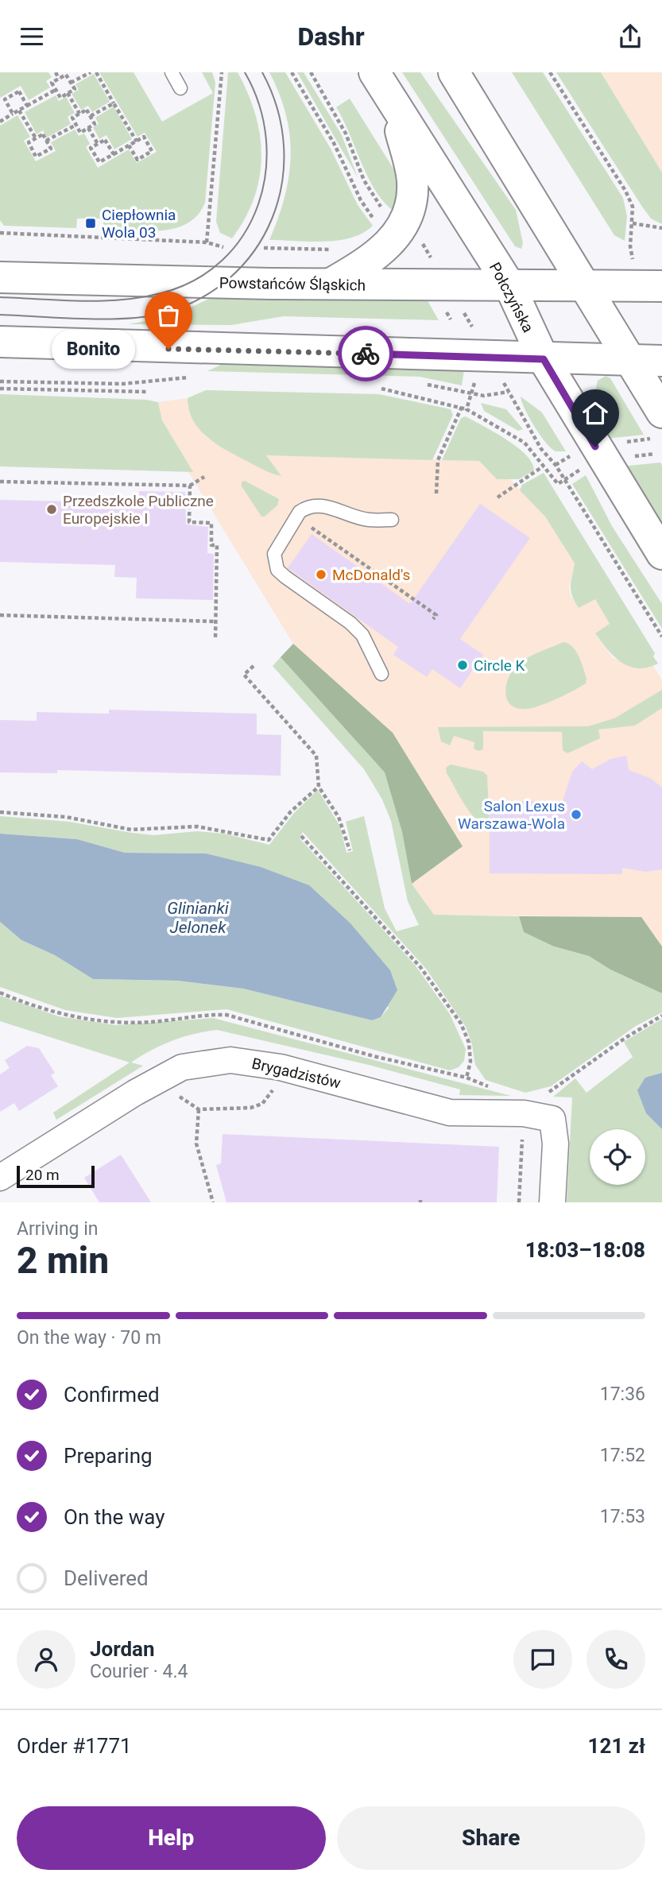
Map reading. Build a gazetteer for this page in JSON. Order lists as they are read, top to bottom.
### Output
{
  "streets": {
    "main road": ["Powstańców Śląskich", "Połczyńska"],
    "street": ["Brygadzistów"]
  },
  "crossings": [
    ["Powstańców Śląskich", "Połczyńska"]
  ],
  "water": ["Glinianki Jelonek"],
  "places": {
    "transit": ["Ciepłownia Wola 03"],
    "other": [
      "Bonito",
      "Przedszkole Publiczne Europejskie I",
      "McDonald's",
      "Circle K",
      "Salon Lexus Warszawa-Wola"
    ]
  },
  "scale_bar": "20 m",
  "page": {
    "header": "Dashr",
    "bubble": "Bonito",
    "scale": "20 m",
    "heading": ["2 min", "Arriving in", "18:03–18:08"],
    "panel": [
      "Jordan",
      "Courier · 4.4",
      "Order #1771",
      "121 zł"
    ],
    "bar": "On the way · 70 m",
    "list": [
      ["Confirmed", "17:36"],
      ["Preparing", "17:52"],
      ["On the way", "17:53"],
      "Delivered"
    ],
    "buttons": ["Help", "Share"]
  }
}
